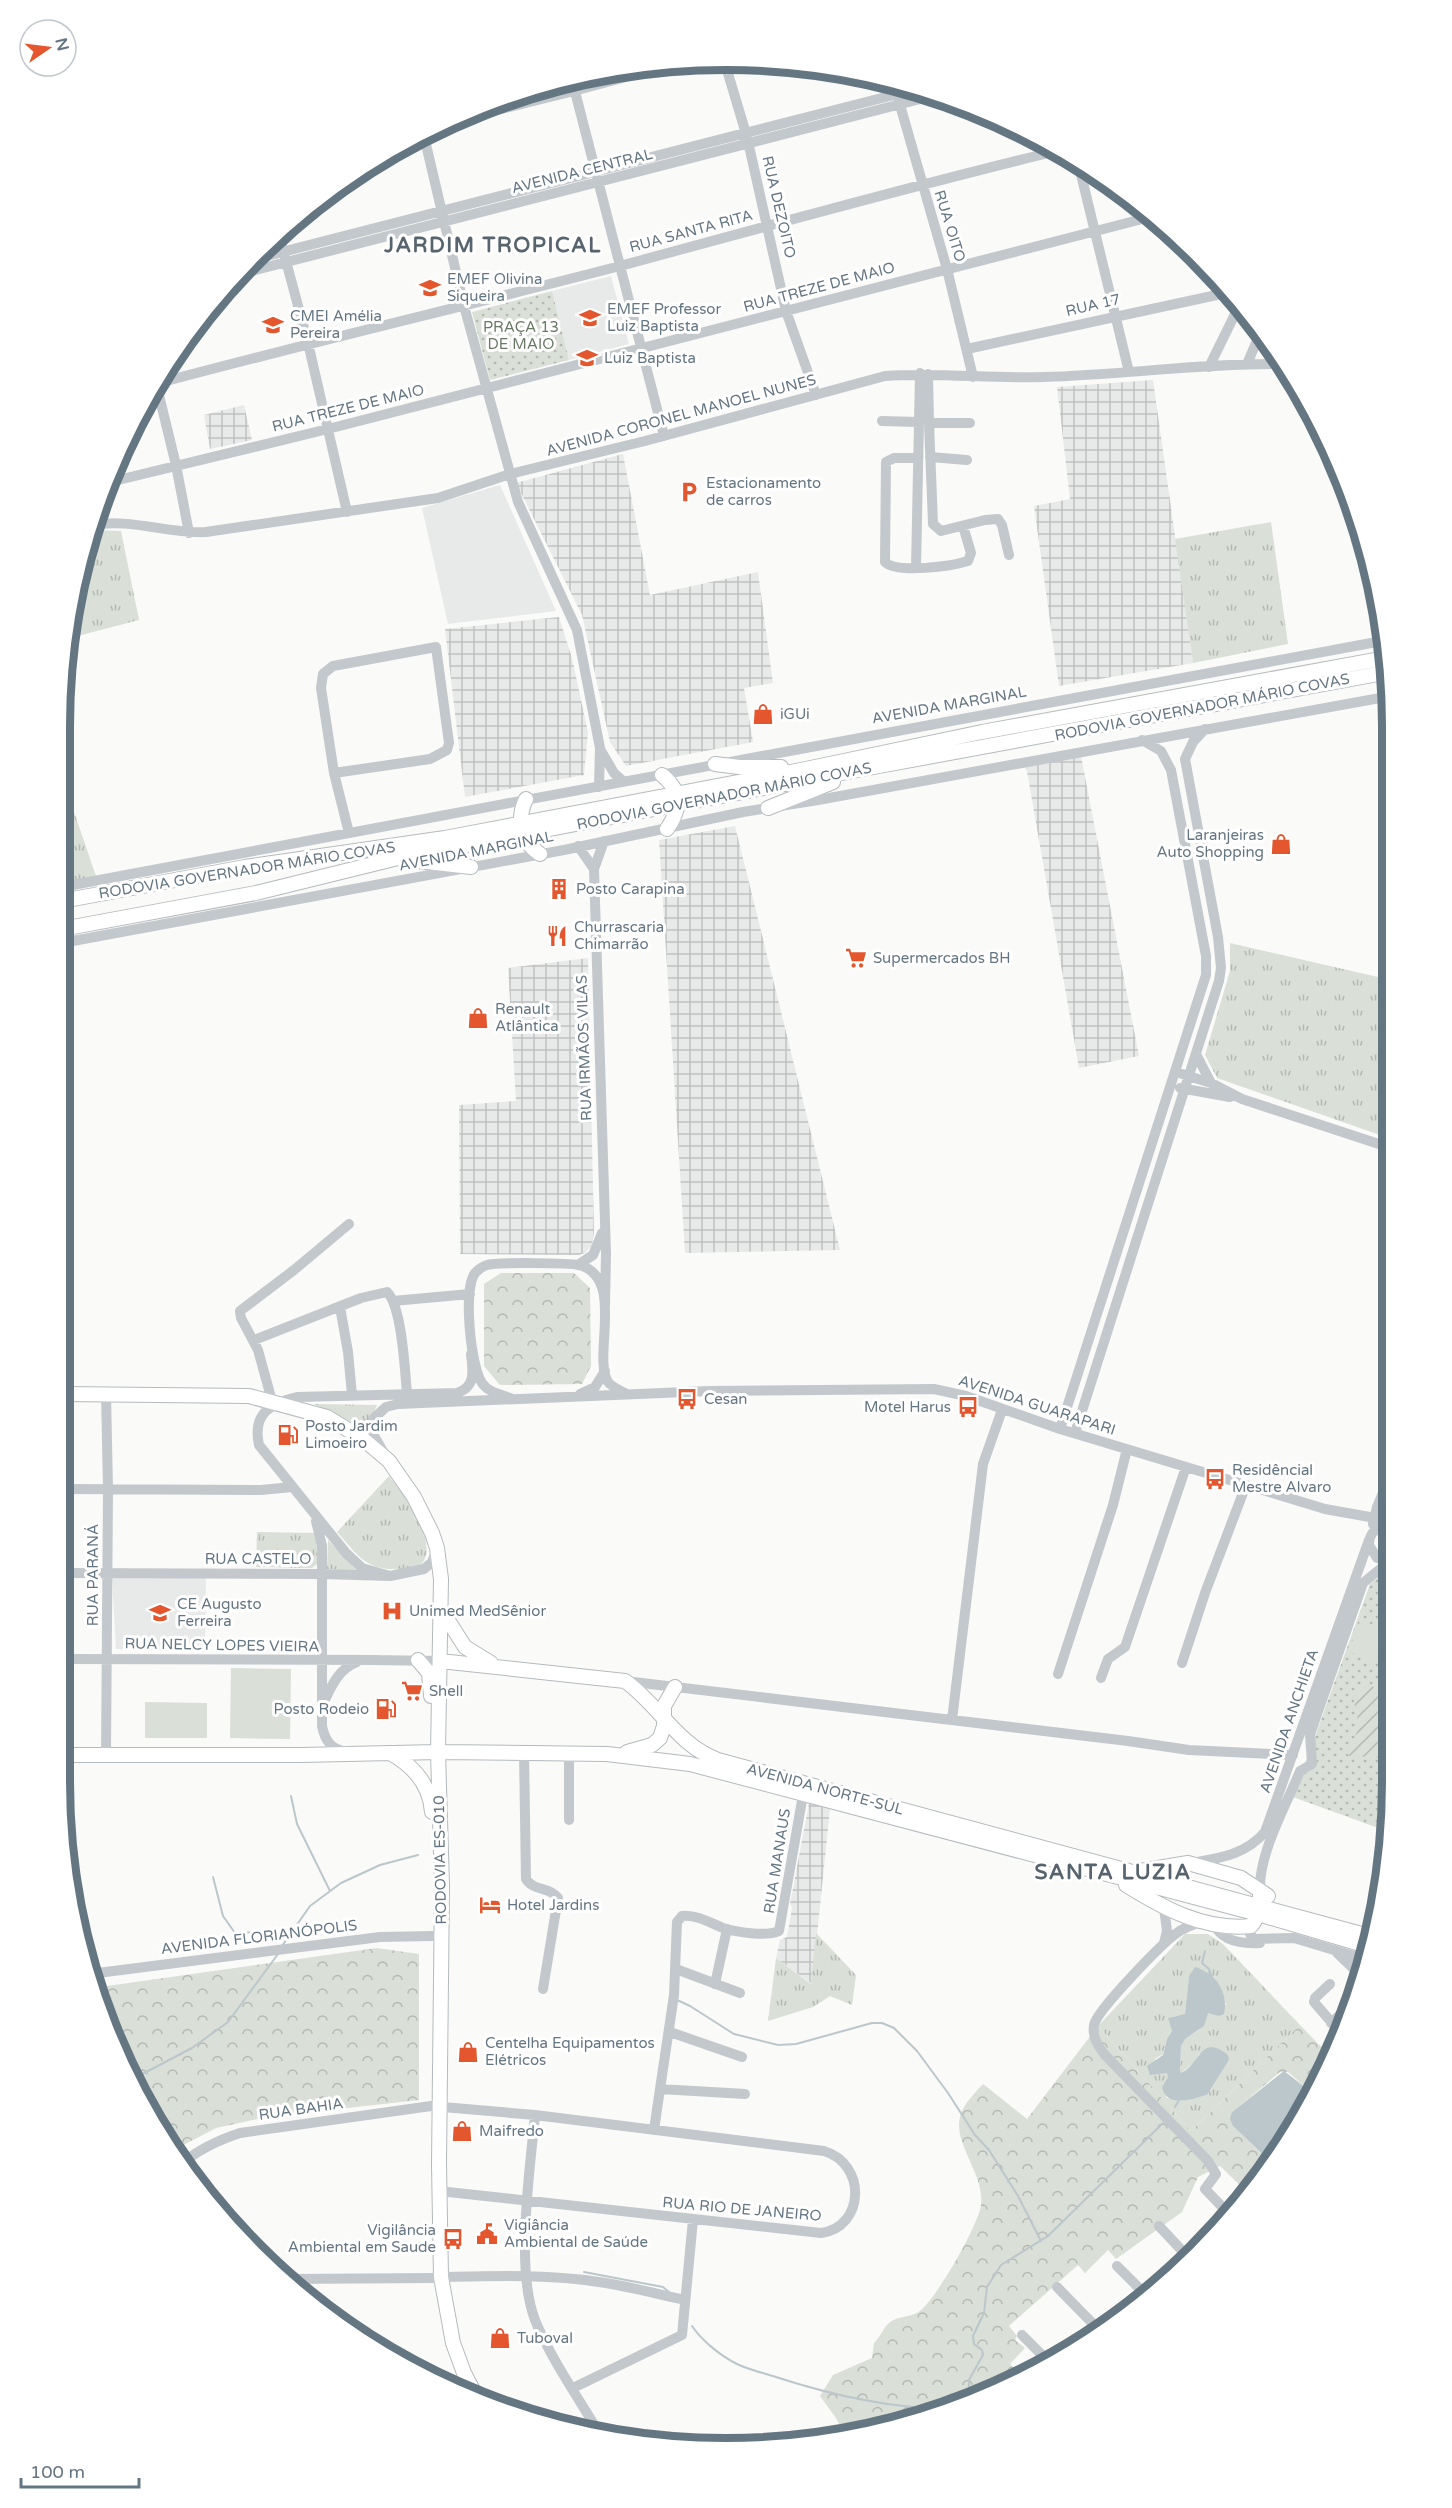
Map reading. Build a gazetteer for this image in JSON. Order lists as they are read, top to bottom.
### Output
{
  "streets": {
    "main road": ["RODOVIA GOVERNADOR MÁRIO COVAS", "AVENIDA NORTE-SUL", "RODOVIA ES-010"],
    "street": [
      "AVENIDA CENTRAL",
      "RUA DEZOITO",
      "RUA OITO",
      "RUA SANTA RITA",
      "RUA TREZE DE MAIO",
      "RUA 17",
      "AVENIDA CORONEL MANOEL NUNES",
      "AVENIDA MARGINAL",
      "RUA IRMÃOS VILAS",
      "AVENIDA GUARAPARI",
      "RUA CASTELO",
      "RUA PARANÁ",
      "RUA NELCY LOPES VIEIRA",
      "AVENIDA ANCHIETA",
      "RUA MANAUS",
      "AVENIDA FLORIANÓPOLIS",
      "RUA BAHIA",
      "RUA RIO DE JANEIRO"
    ]
  },
  "crossings": [
    ["AVENIDA CENTRAL", "RUA DEZOITO"],
    ["AVENIDA CENTRAL", "RUA OITO"],
    ["RUA DEZOITO", "RUA SANTA RITA"],
    ["RUA DEZOITO", "RUA TREZE DE MAIO"],
    ["RUA DEZOITO", "AVENIDA CORONEL MANOEL NUNES"],
    ["RUA OITO", "RUA SANTA RITA"],
    ["RUA OITO", "RUA TREZE DE MAIO"],
    ["RUA OITO", "RUA 17"],
    ["RUA OITO", "AVENIDA CORONEL MANOEL NUNES"],
    ["AVENIDA MARGINAL", "RUA IRMÃOS VILAS"],
    ["RUA IRMÃOS VILAS", "AVENIDA GUARAPARI"],
    ["RUA CASTELO", "RUA PARANÁ"],
    ["RUA CASTELO", "RODOVIA ES-010"],
    ["RUA PARANÁ", "RUA NELCY LOPES VIEIRA"],
    ["RUA PARANÁ", "RODOVIA ES-010"],
    ["RUA NELCY LOPES VIEIRA", "AVENIDA NORTE-SUL"],
    ["RUA NELCY LOPES VIEIRA", "RODOVIA ES-010"],
    ["AVENIDA ANCHIETA", "AVENIDA NORTE-SUL"],
    ["AVENIDA NORTE-SUL", "RODOVIA ES-010"],
    ["AVENIDA NORTE-SUL", "RUA MANAUS"],
    ["RODOVIA ES-010", "AVENIDA FLORIANÓPOLIS"],
    ["RODOVIA ES-010", "RUA BAHIA"],
    ["RODOVIA ES-010", "RUA RIO DE JANEIRO"],
    ["RUA BAHIA", "RUA RIO DE JANEIRO"]
  ],
  "districts": ["JARDIM TROPICAL", "SANTA LUZIA"],
  "parks": ["PRAÇA 13 DE MAIO"],
  "places": {
    "school or university": [
      "EMEF Olivina Siqueira",
      "EMEF Professor Luiz Baptista",
      "CMEI Amélia Pereira",
      "Luiz Baptista",
      "CE Augusto Ferreira"
    ],
    "parking": ["Estacionamento de carros"],
    "shop": [
      "iGUi",
      "Laranjeiras Auto Shopping",
      "Renault Atlântica",
      "Centelha Equipamentos Elétricos",
      "Maifredo",
      "Tuboval"
    ],
    "building": ["Posto Carapina"],
    "restaurant": ["Churrascaria Chimarrão"],
    "supermarket": ["Supermercados BH", "Shell"],
    "bus stop": [
      "Cesan",
      "Motel Harus",
      "Residêncial Mestre Alvaro",
      "Vigilância Ambiental em Saude"
    ],
    "fuel station": ["Posto Jardim Limoeiro", "Posto Rodeio"],
    "hospital": ["Unimed MedSênior"],
    "hotel": ["Hotel Jardins"],
    "public building": ["Vigiância Ambiental de Saúde"]
  },
  "scale_bar": "100 m",
  "north": "right"
}
